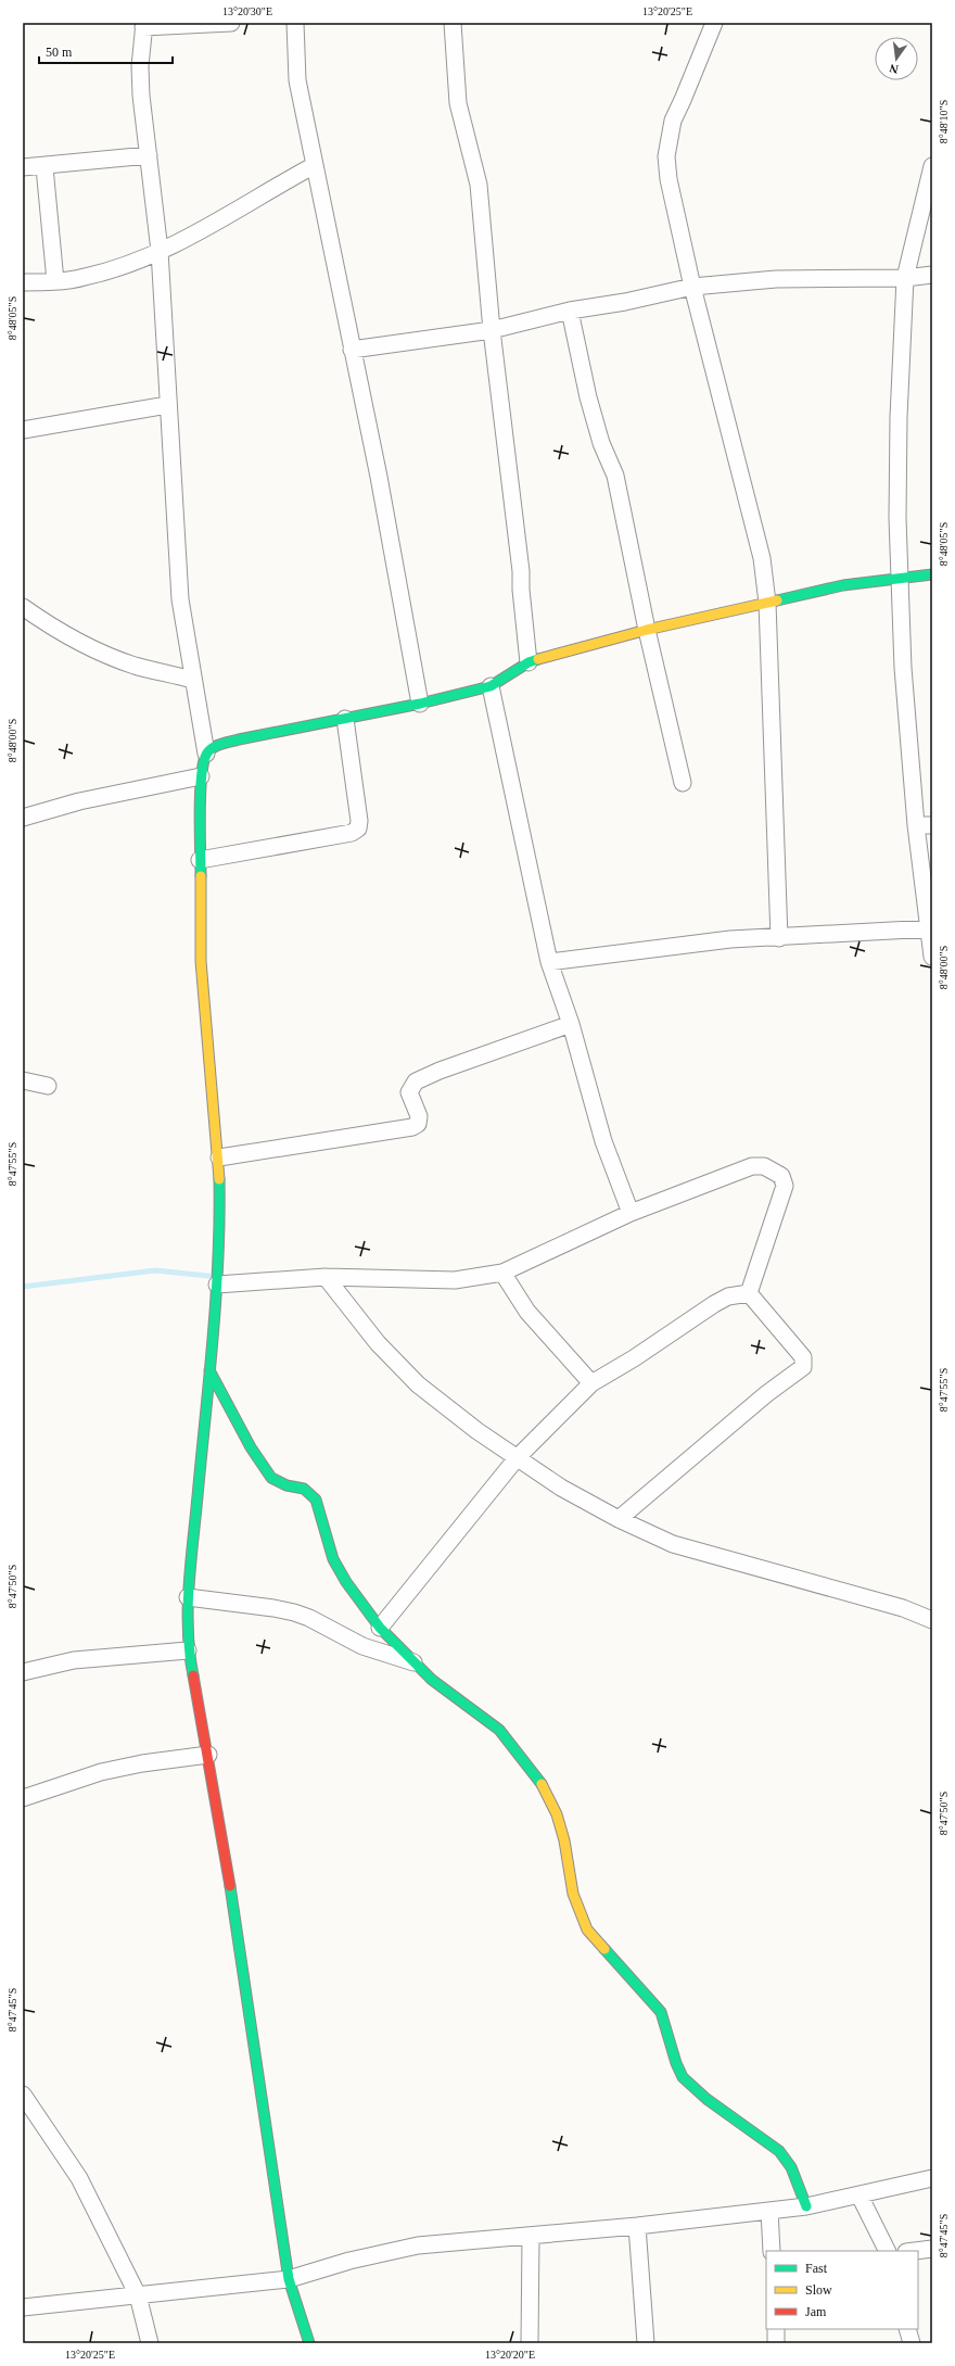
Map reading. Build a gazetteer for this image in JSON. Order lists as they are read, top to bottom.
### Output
{
  "legend": ["Fast", "Slow", "Jam"],
  "scale_bar": "50 m",
  "north": "bottom",
  "coordinates": [
    "13°20'30\"E",
    "13°20'25\"E",
    "8°48'10\"S",
    "8°48'05\"S",
    "8°48'00\"S",
    "8°47'55\"S",
    "8°47'50\"S",
    "8°47'45\"S",
    "13°20'20\"E"
  ]
}
